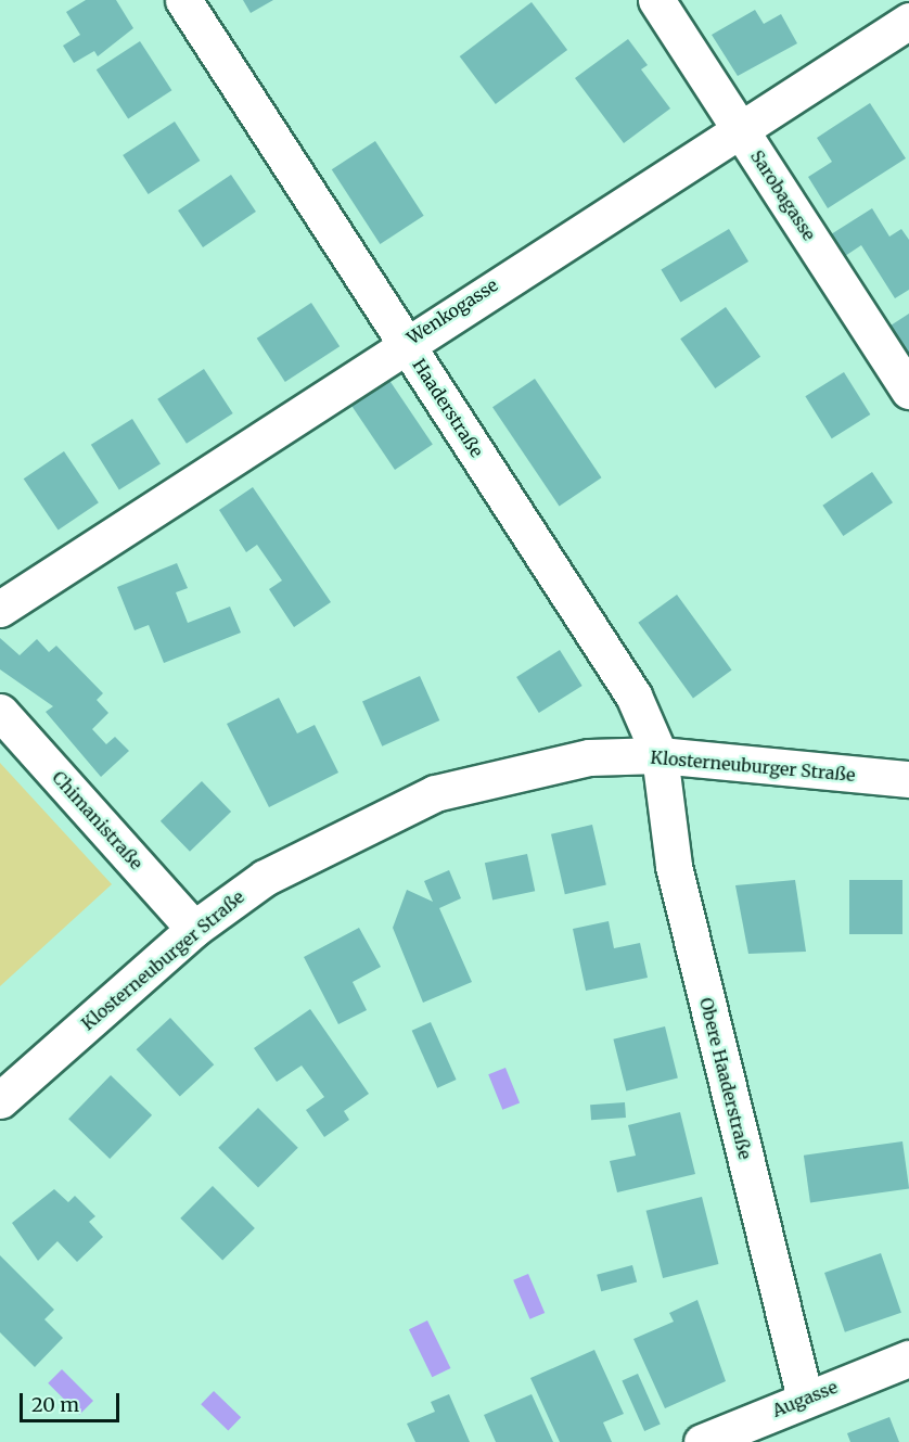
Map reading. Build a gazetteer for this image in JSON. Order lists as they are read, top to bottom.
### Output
{
  "streets": {
    "street": [
      "Sarobagasse",
      "Wenkogasse",
      "Haaderstraße",
      "Klosterneuburger Straße",
      "Chimanistraße",
      "Obere Haaderstraße",
      "Augasse"
    ]
  },
  "crossings": [
    ["Sarobagasse", "Wenkogasse"],
    ["Wenkogasse", "Haaderstraße"],
    ["Haaderstraße", "Klosterneuburger Straße"],
    ["Haaderstraße", "Obere Haaderstraße"],
    ["Klosterneuburger Straße", "Chimanistraße"],
    ["Klosterneuburger Straße", "Obere Haaderstraße"],
    ["Obere Haaderstraße", "Augasse"]
  ],
  "scale_bar": "20 m"
}
